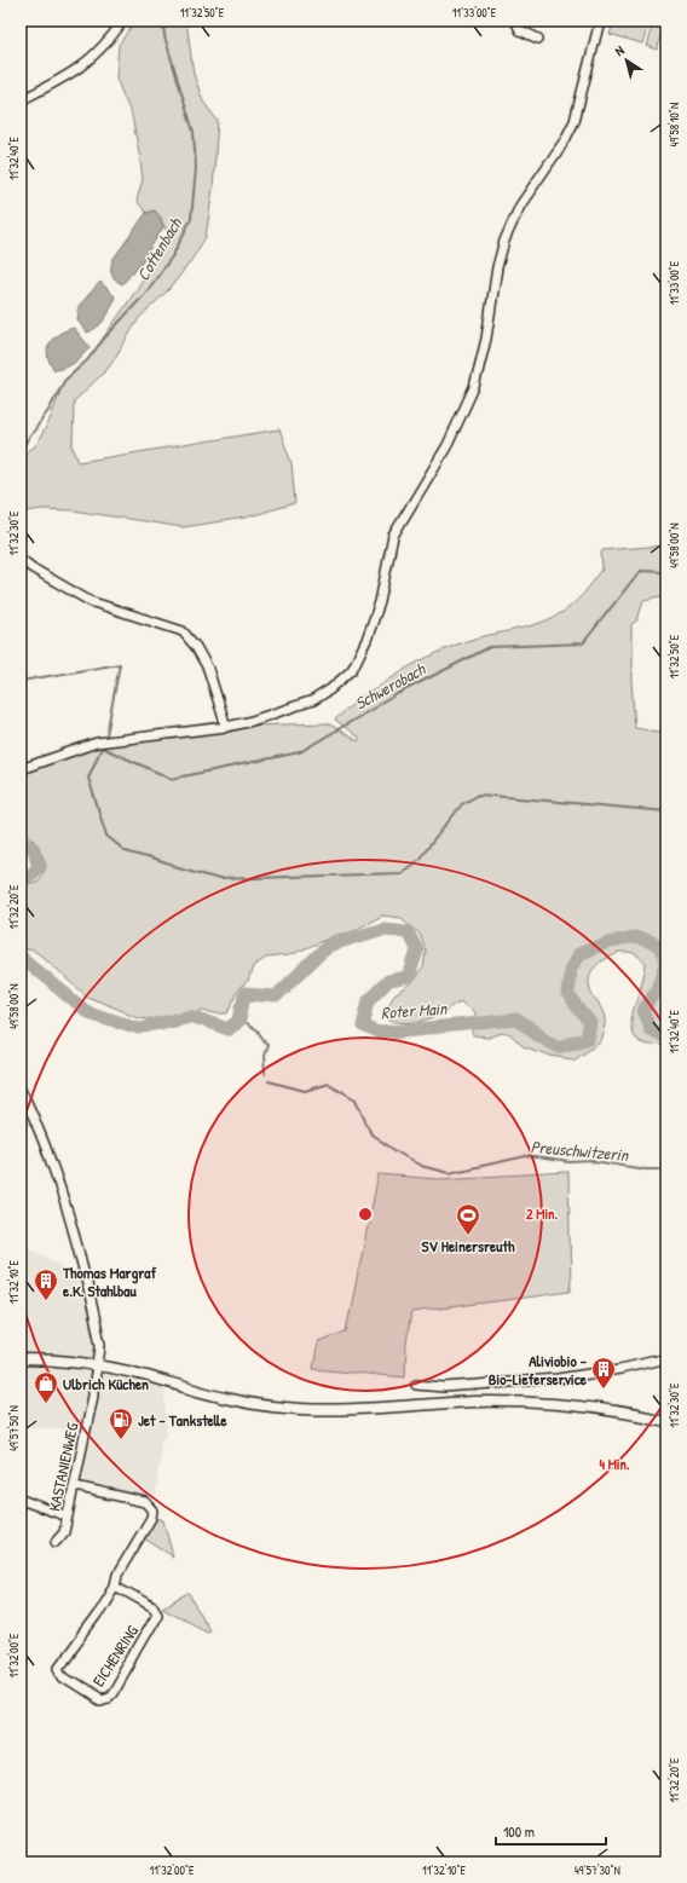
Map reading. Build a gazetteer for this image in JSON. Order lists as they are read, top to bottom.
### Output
{
  "streets": {
    "street": ["KASTANIENWEG", "EICHENRING"]
  },
  "crossings": [
    ["KASTANIENWEG", "EICHENRING"]
  ],
  "water": [
    "Cottenbach",
    "Schwerobach",
    "Roter Main",
    "Preuschwitzerin"
  ],
  "places": {
    "sports": ["SV Heinersreuth"],
    "building": ["Thomas Margraf e.K. Stahlbau", "Aliviobio - Bio-Lieferservice"],
    "shop": ["Ulbrich Küchen"],
    "fuel station": ["Jet - Tankstelle"]
  },
  "scale_bar": "100 m",
  "north": "top left",
  "coordinates": [
    "11°32'50\"E",
    "11°33'00\"E",
    "49°58'10\"N",
    "11°32'40\"E",
    "11°32'30\"E",
    "49°58'00\"N",
    "11°32'20\"E",
    "11°32'10\"E",
    "49°57'50\"N",
    "11°32'00\"E",
    "49°57'30\"N"
  ],
  "rings": ["2 Min.", "4 Min."]
}
